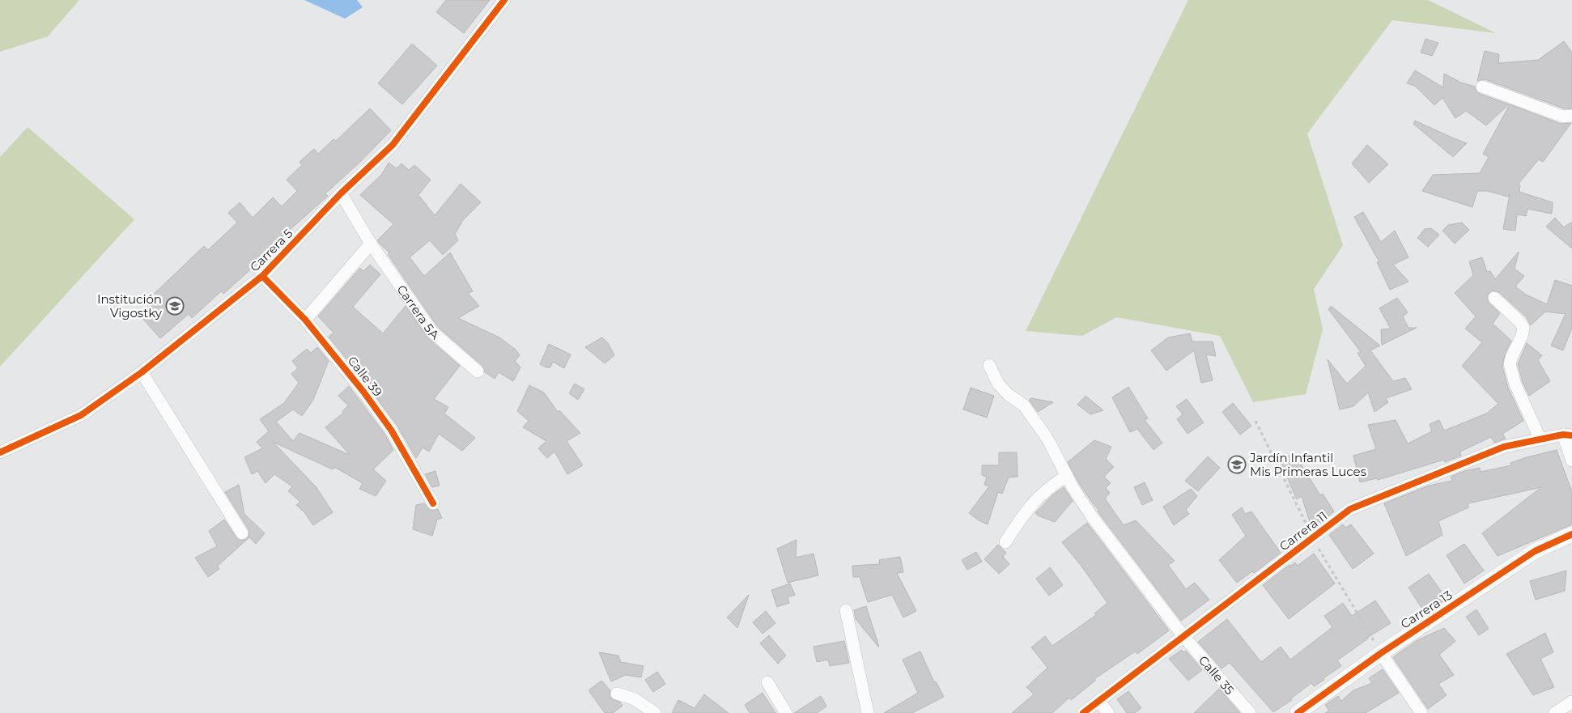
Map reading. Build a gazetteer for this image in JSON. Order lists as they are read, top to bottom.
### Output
{
  "streets": {
    "street": [
      "Carrera 5",
      "Carrera 5A",
      "Calle 39",
      "Carrera 11",
      "Carrera 13",
      "Calle 35"
    ]
  },
  "crossings": [
    ["Carrera 5", "Carrera 5A"],
    ["Carrera 5", "Calle 39"],
    ["Carrera 11", "Calle 35"]
  ],
  "places": {
    "school or university": ["Institución Vigostky", "Jardín Infantil Mis Primeras Luces"]
  }
}
